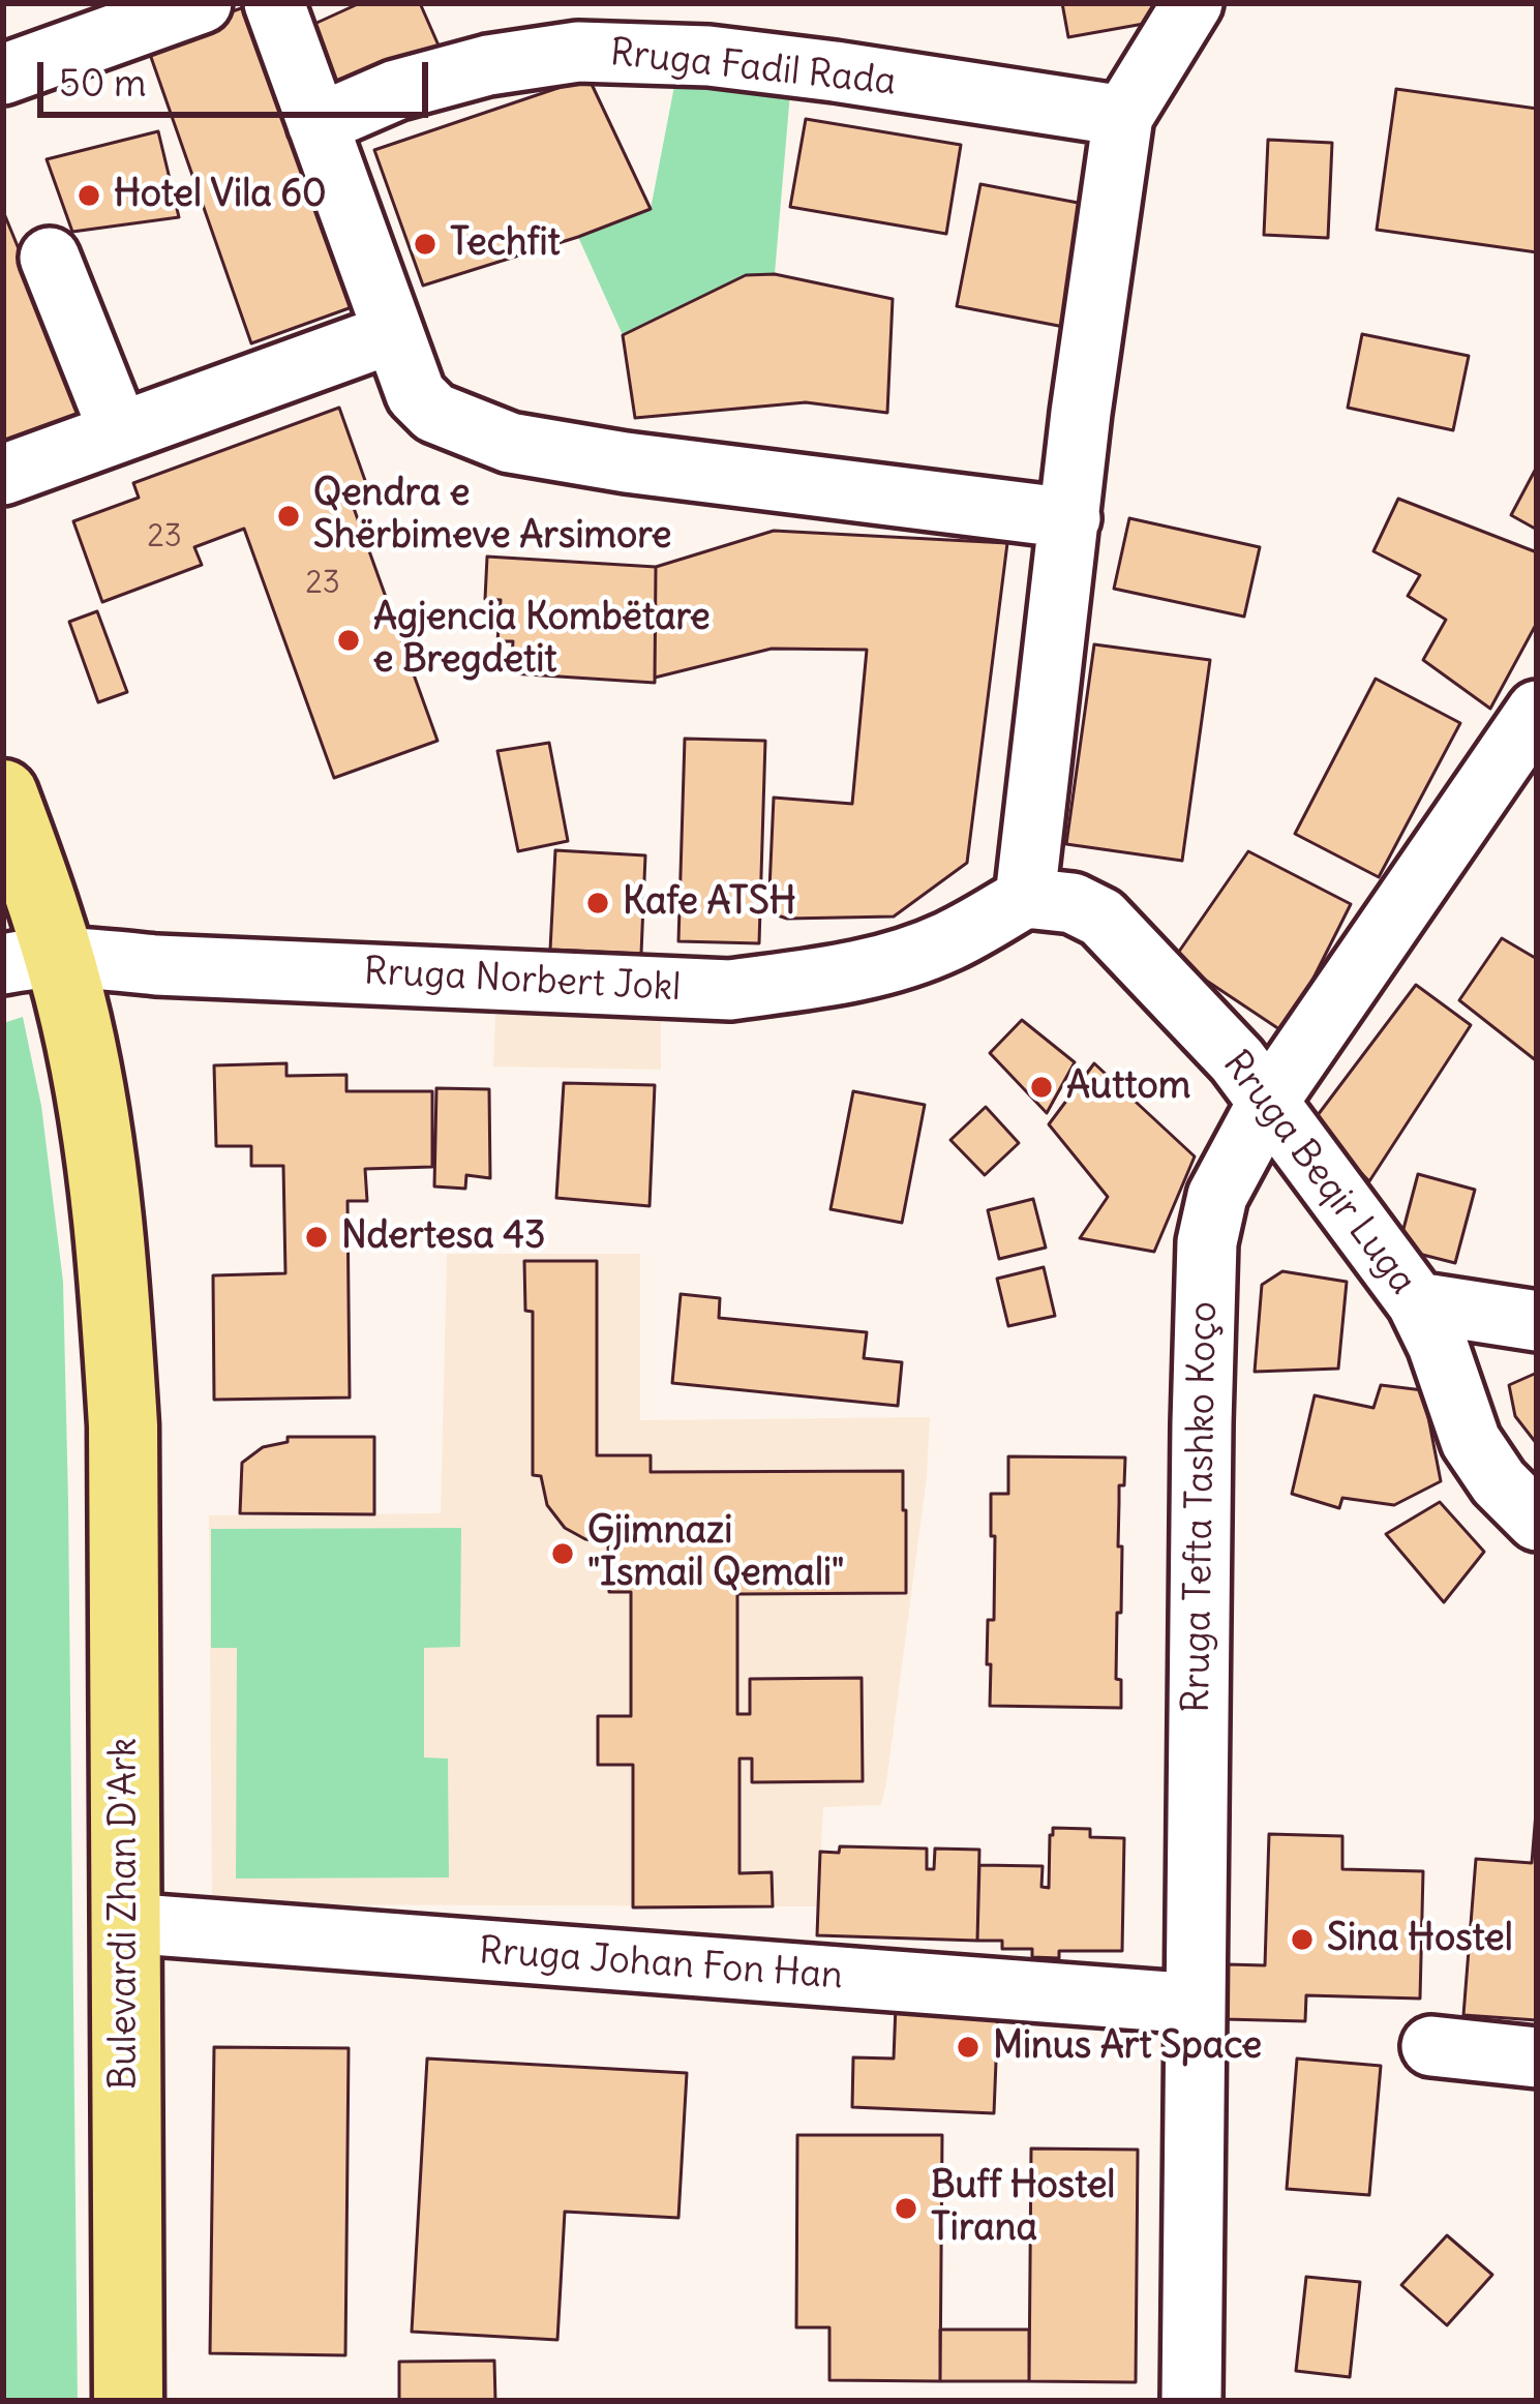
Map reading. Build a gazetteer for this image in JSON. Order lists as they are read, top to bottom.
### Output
{
  "streets": {
    "main road": ["Bulevardi Zhan D'Ark"],
    "street": [
      "Rruga Fadil Rada",
      "Rruga Norbert Jokl",
      "Rruga Beqir Luga",
      "Rruga Tefta Tashko Koço",
      "Rruga Johan Fon Han"
    ]
  },
  "crossings": [
    ["Rruga Norbert Jokl", "Rruga Beqir Luga"],
    ["Rruga Norbert Jokl", "Bulevardi Zhan D'Ark"],
    ["Rruga Beqir Luga", "Rruga Tefta Tashko Koço"],
    ["Rruga Tefta Tashko Koço", "Rruga Johan Fon Han"],
    ["Bulevardi Zhan D'Ark", "Rruga Johan Fon Han"]
  ],
  "places": [
    "Hotel Vila 60",
    "Techfit",
    "Qendra e Shërbimeve Arsimore",
    "Agjencia Kombëtare e Bregdetit",
    "Kafe ATSH",
    "Auttom",
    "Ndertesa 43",
    "Gjimnazi \"Ismail Qemali\"",
    "Sina Hostel",
    "Minus Art Space",
    "Buff Hostel Tirana"
  ],
  "house_numbers": ["23", "23"],
  "scale_bar": "50 m"
}
